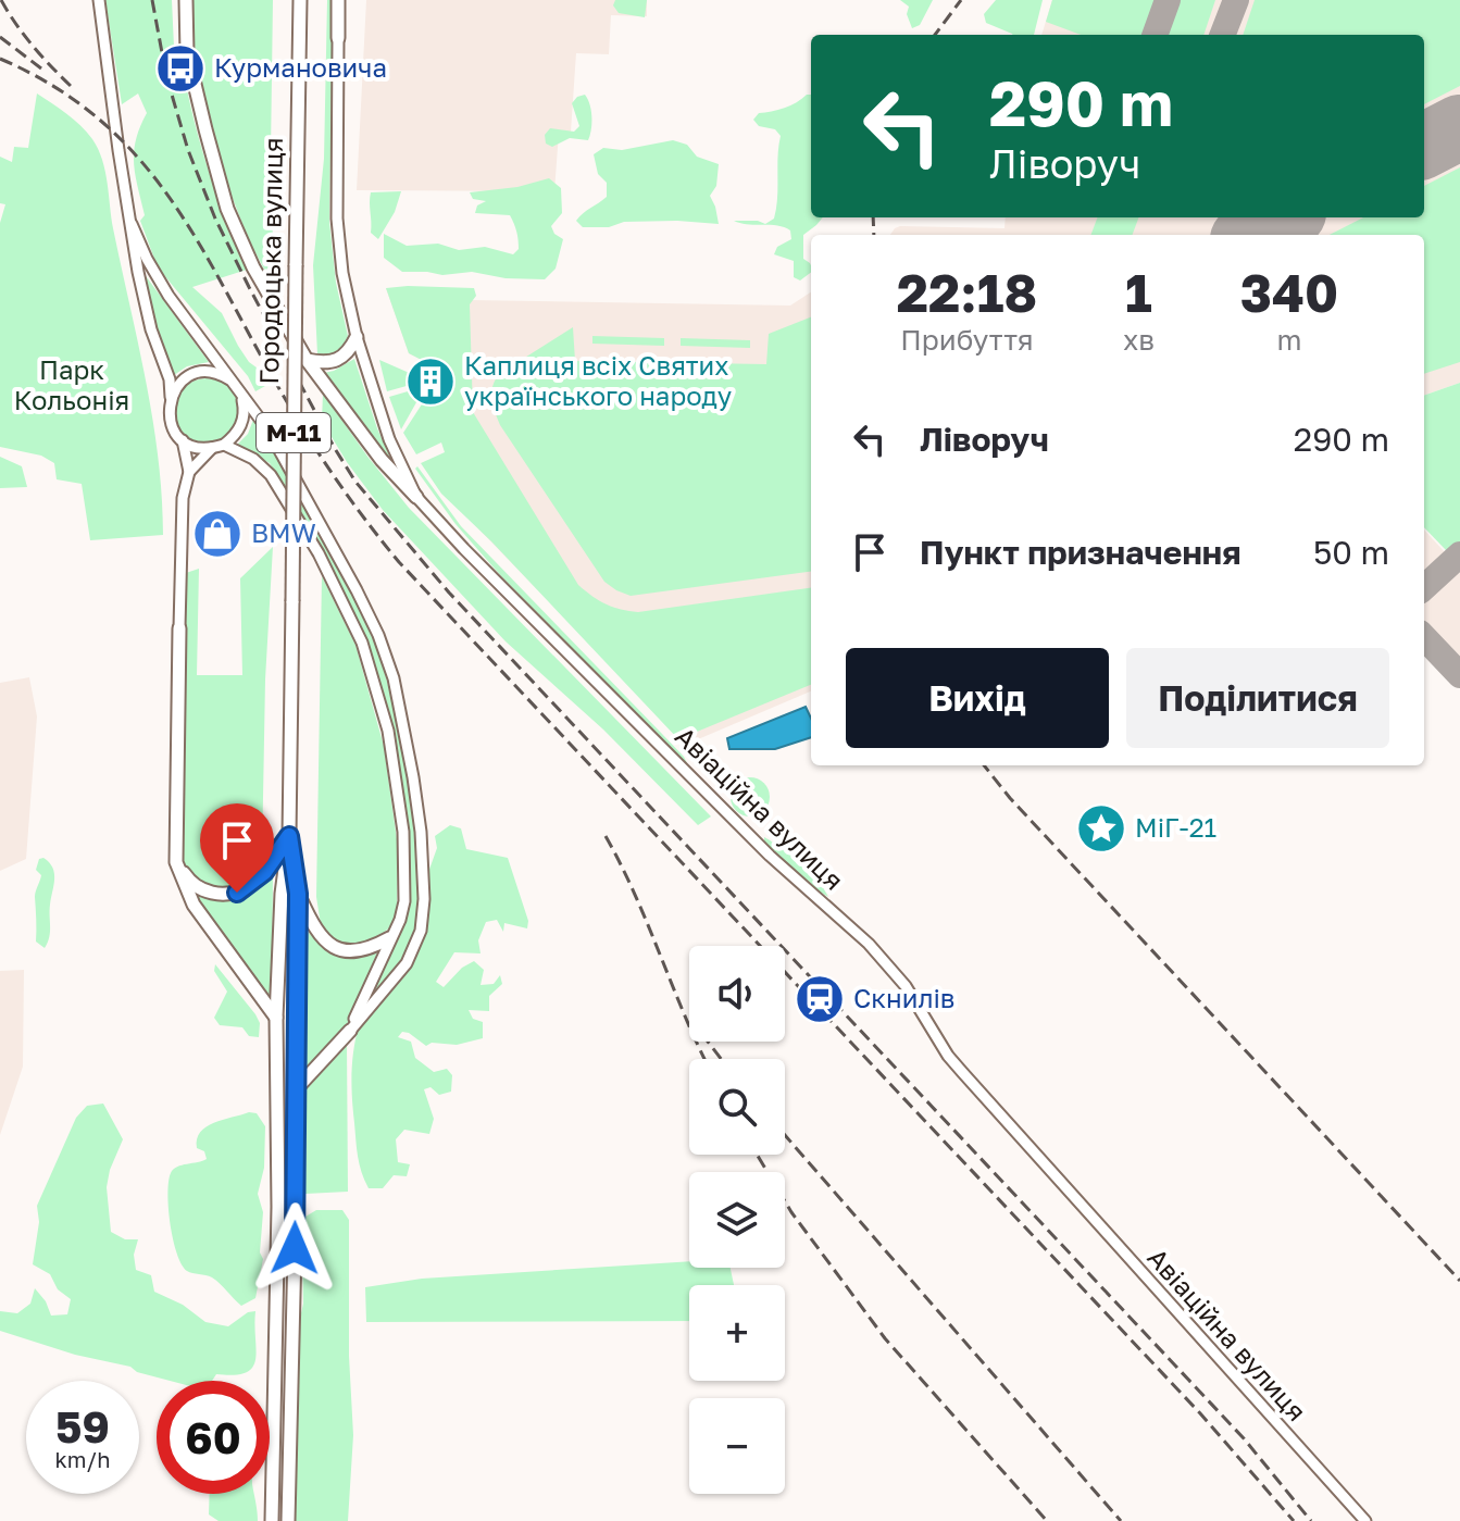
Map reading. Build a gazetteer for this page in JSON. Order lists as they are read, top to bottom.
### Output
{
  "streets": {
    "main road": ["Городоцька вулиця", "М-11"],
    "street": ["Авіаційна вулиця"]
  },
  "parks": ["Парк Кольонія"],
  "places": {
    "bus stop": ["Курмановича"],
    "building": ["Каплиця всіх Святих українського народу"],
    "shop": ["BMW"],
    "place": ["МіГ-21"],
    "station": ["Скнилів"]
  },
  "page": {
    "turn": ["290 m", "Ліворуч"],
    "eta": [
      "22:18",
      "Прибуття",
      "1",
      "хв",
      "340",
      "m"
    ],
    "list": [
      {
        "name": "Ліворуч",
        "value": "290 m"
      },
      {
        "name": "Пункт призначення",
        "value": "50 m"
      }
    ],
    "buttons": ["Вихід", "Поділитися"],
    "map_buttons": ["+", "−"],
    "speed": "59 km/h",
    "limit": "60"
  }
}
